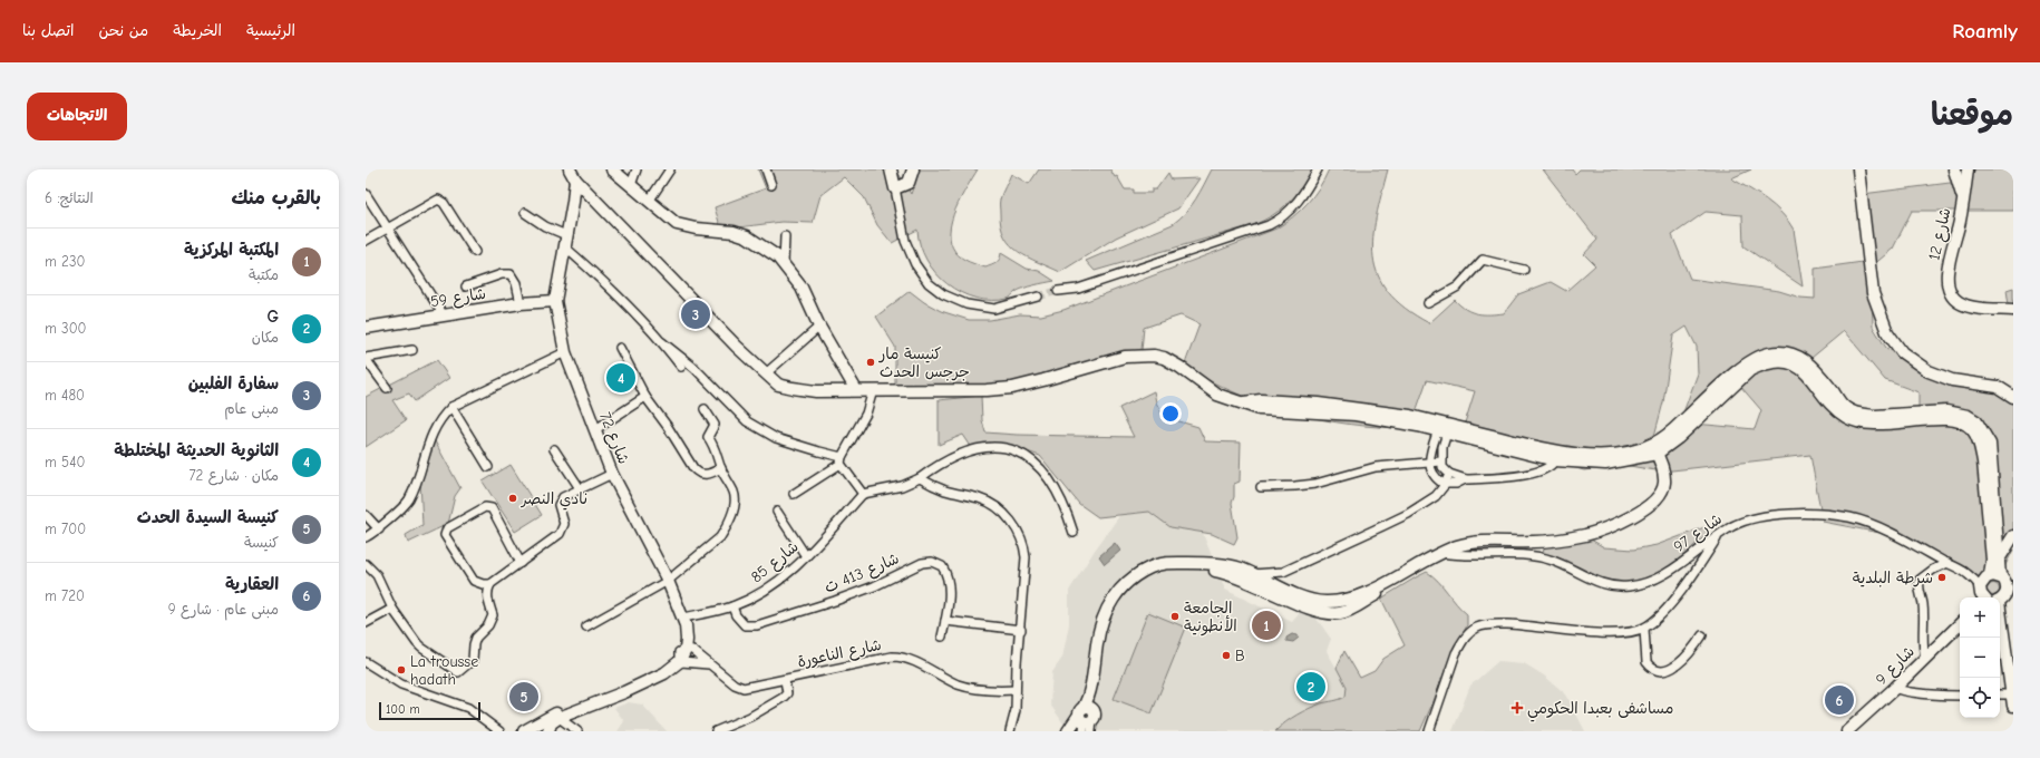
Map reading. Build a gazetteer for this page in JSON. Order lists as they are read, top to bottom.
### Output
{
  "streets": {
    "street": [
      "شارع 12",
      "شارع 59",
      "شارع 72",
      "شارع 97",
      "شارع 85",
      "شارع 413 ت",
      "شارع الناعورة",
      "شارع 9"
    ]
  },
  "crossings": [
    ["شارع 59", "شارع 72"],
    ["شارع 72", "شارع 85"],
    ["شارع 72", "شارع الناعورة"],
    ["شارع 85", "شارع 413 ت"]
  ],
  "places": {
    "other": [
      "كنيسة مار جرجس الحدث",
      "نادي النصر",
      "شرطة البلدية",
      "الجامعة الأنطونية",
      "B",
      "La trousse hadath"
    ],
    "health": ["مساشفى بعبدا الحكومي"]
  },
  "scale_bar": "100 m",
  "page": {
    "header": "Roamly",
    "nav": [
      "الرئيسية",
      "الخريطة",
      "من نحن",
      "اتصل بنا"
    ],
    "title": "موقعنا",
    "buttons": "الاتجاهات",
    "heading": ["بالقرب منك", "النتائج: 6"],
    "list": [
      {
        "mark": "1",
        "name": "المكتبة المركزية",
        "note": "مكتبة",
        "value": "230 m"
      },
      {
        "mark": "2",
        "name": "G",
        "note": "مكان",
        "value": "300 m"
      },
      {
        "mark": "3",
        "name": "سفارة الفلبين",
        "note": "مبنى عام",
        "value": "480 m"
      },
      {
        "mark": "4",
        "name": "الثانوية الحديثة المختلطة",
        "note": "مكان · شارع 72",
        "value": "540 m"
      },
      {
        "mark": "5",
        "name": "كنيسة السيدة الحدث",
        "note": "كنيسة",
        "value": "700 m"
      },
      {
        "mark": "6",
        "name": "العقارية",
        "note": "مبنى عام · شارع 9",
        "value": "720 m"
      }
    ],
    "pins": [
      "3",
      "4",
      "1",
      "2",
      "5",
      "6"
    ],
    "map_buttons": ["+", "−"],
    "scale": "100 m"
  }
}
